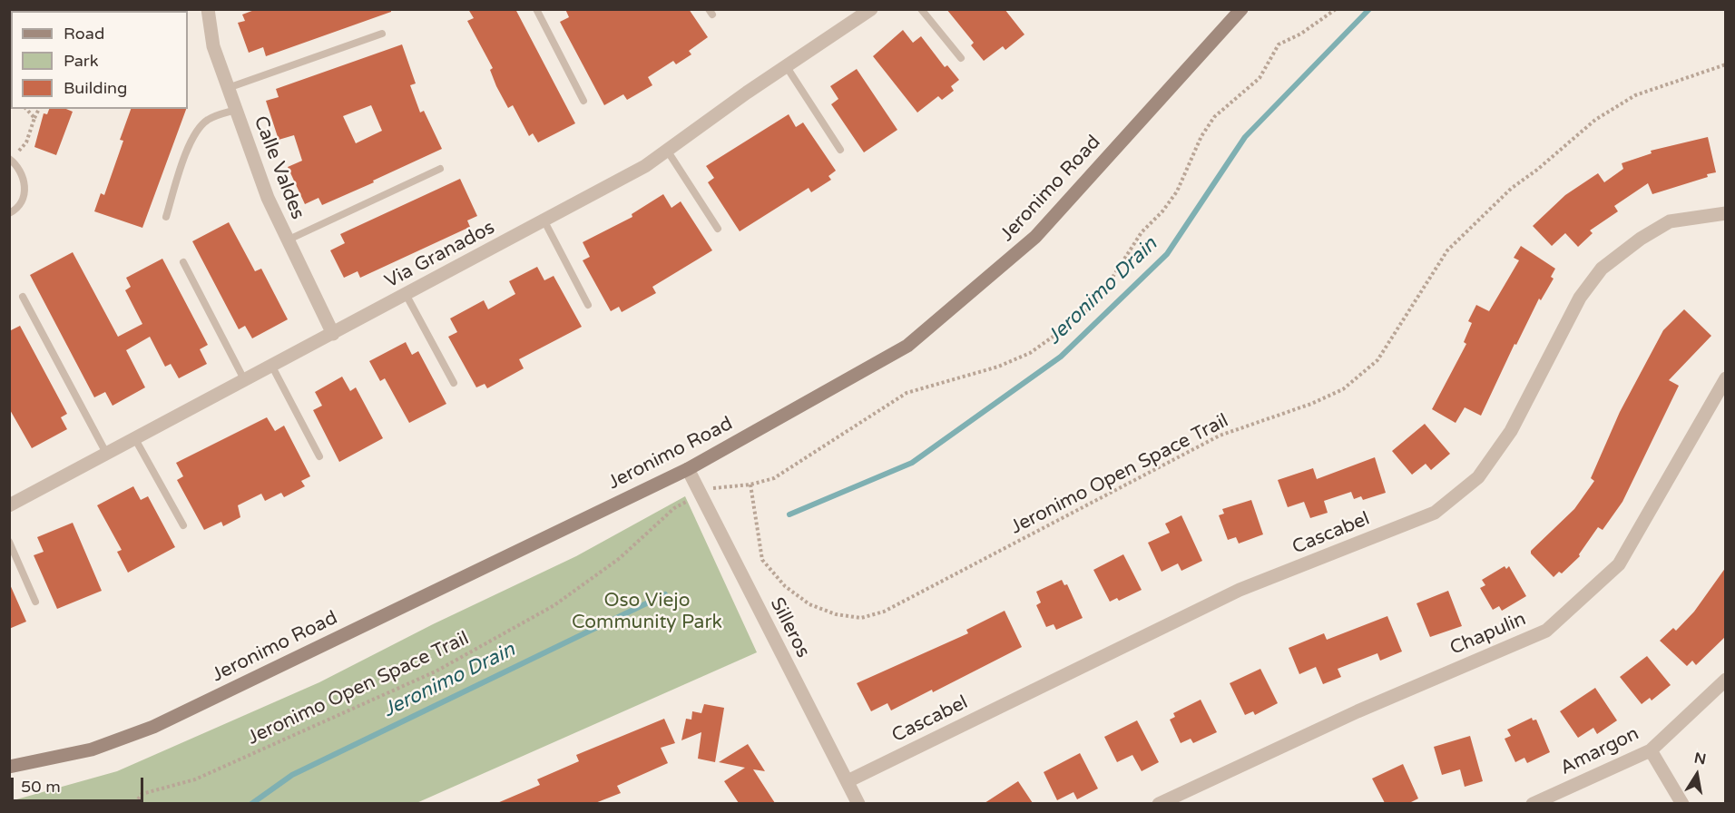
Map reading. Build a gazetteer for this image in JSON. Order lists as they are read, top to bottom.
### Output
{
  "streets": {
    "main road": ["Jeronimo Road"],
    "street": [
      "Calle Valdes",
      "Via Granados",
      "Cascabel",
      "Silleros",
      "Chapulin",
      "Amargon"
    ],
    "path": ["Jeronimo Open Space Trail"]
  },
  "crossings": [
    ["Calle Valdes", "Via Granados"],
    ["Jeronimo Road", "Silleros"],
    ["Jeronimo Open Space Trail", "Silleros"],
    ["Cascabel", "Silleros"]
  ],
  "water": ["Jeronimo Drain"],
  "parks": ["Oso Viejo Community Park"],
  "legend": ["Road", "Park", "Building"],
  "scale_bar": "50 m",
  "north": "top"
}
